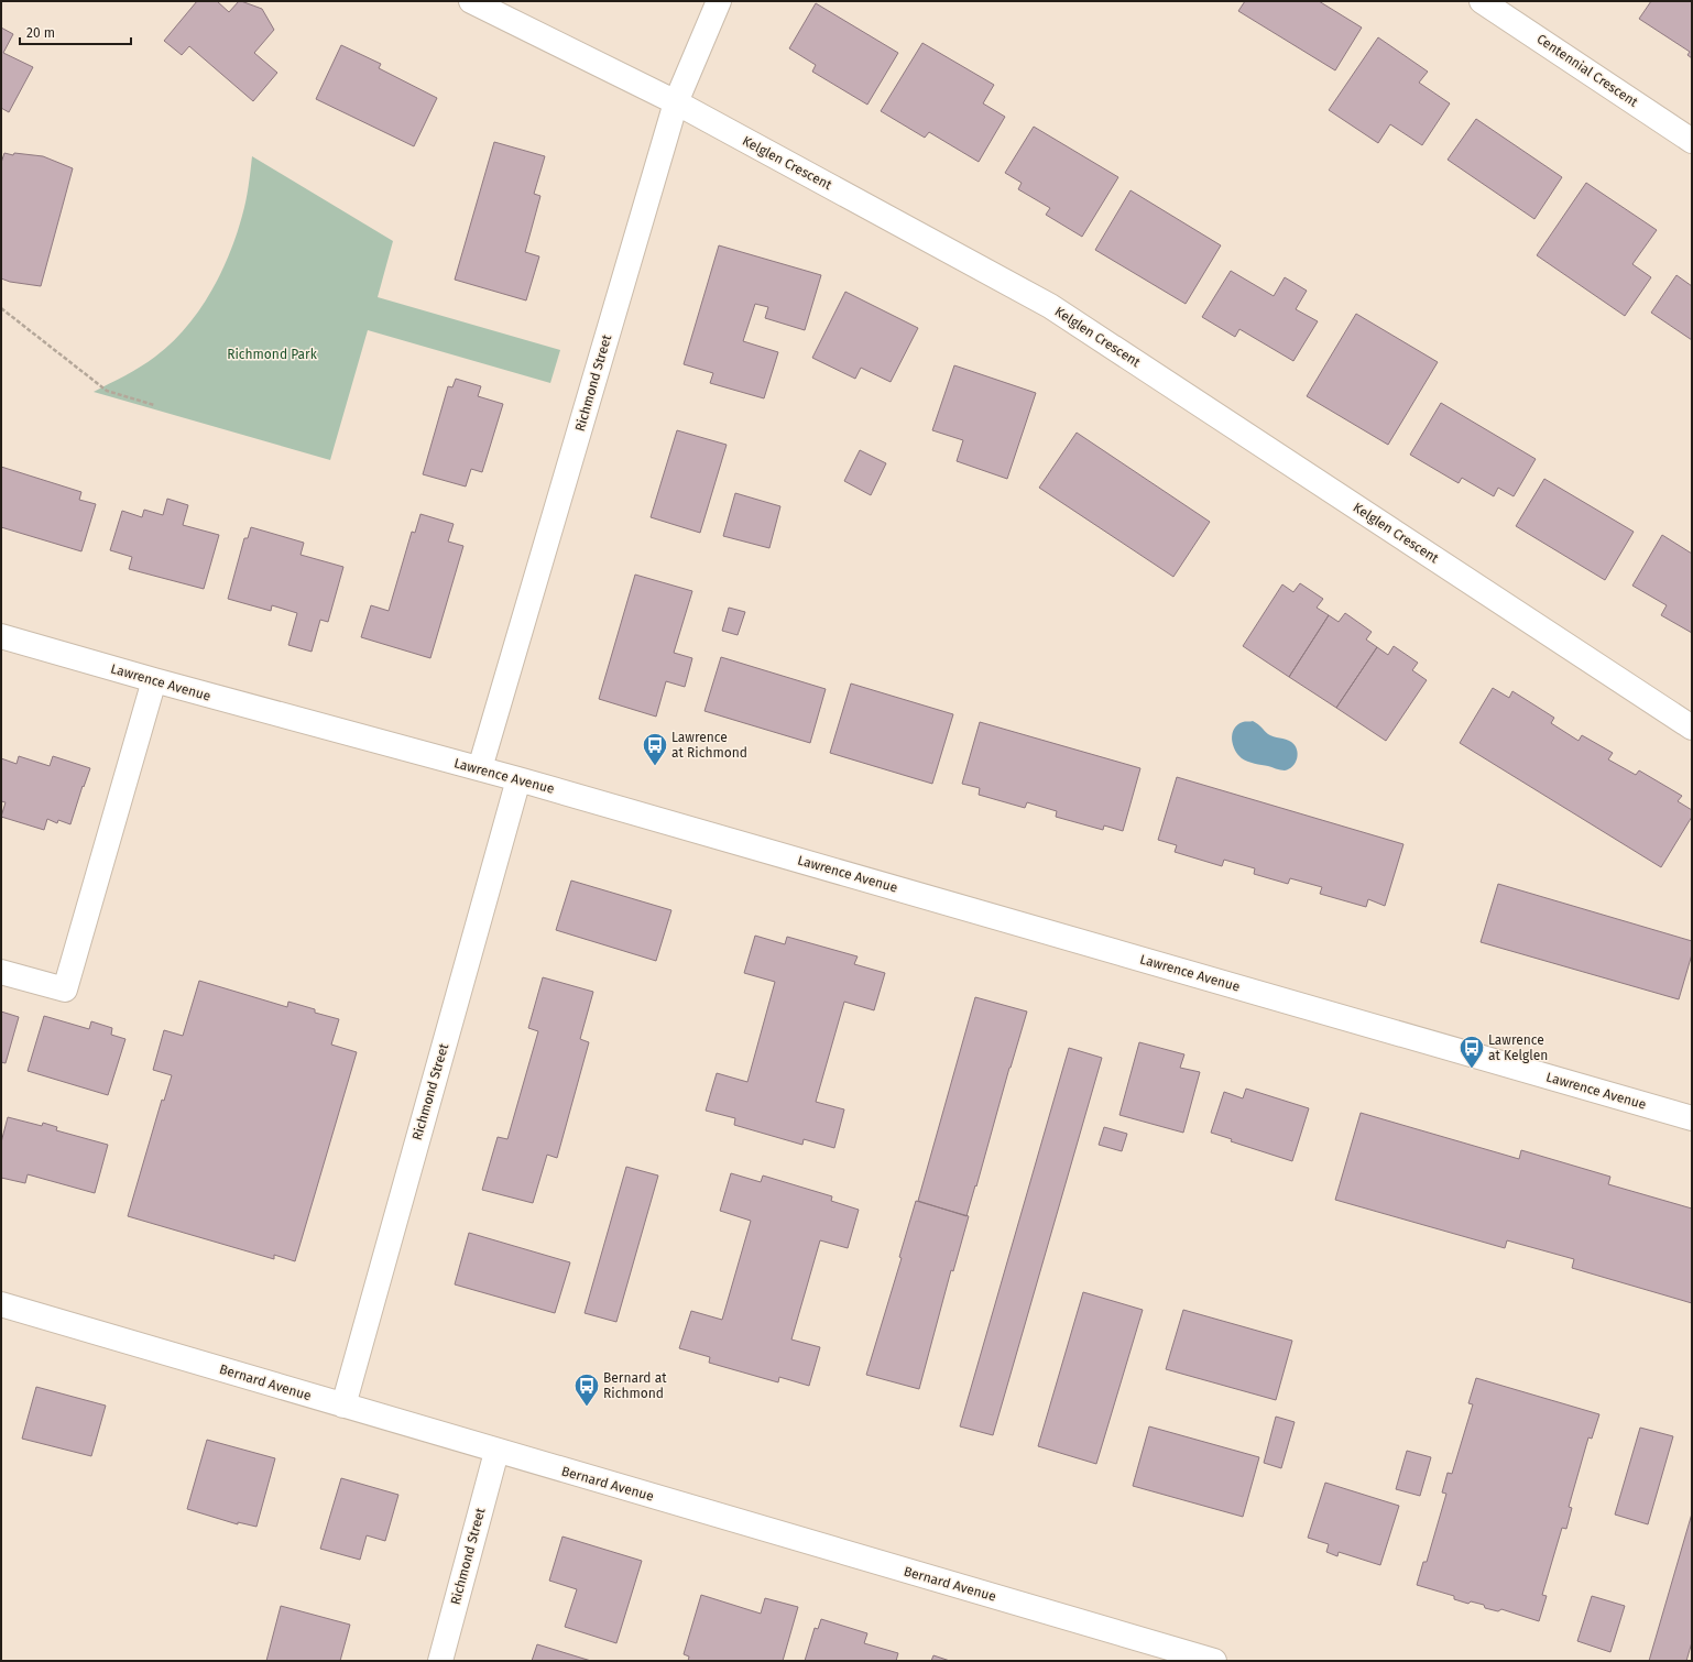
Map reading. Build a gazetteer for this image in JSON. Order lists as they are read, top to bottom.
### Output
{
  "streets": {
    "street": [
      "Centennial Crescent",
      "Kelglen Crescent",
      "Richmond Street",
      "Lawrence Avenue",
      "Bernard Avenue"
    ]
  },
  "crossings": [
    ["Kelglen Crescent", "Richmond Street"],
    ["Richmond Street", "Lawrence Avenue"],
    ["Richmond Street", "Bernard Avenue"]
  ],
  "parks": ["Richmond Park"],
  "places": {
    "bus stop": ["Lawrence at Richmond", "Lawrence at Kelglen", "Bernard at Richmond"]
  },
  "scale_bar": "20 m"
}
